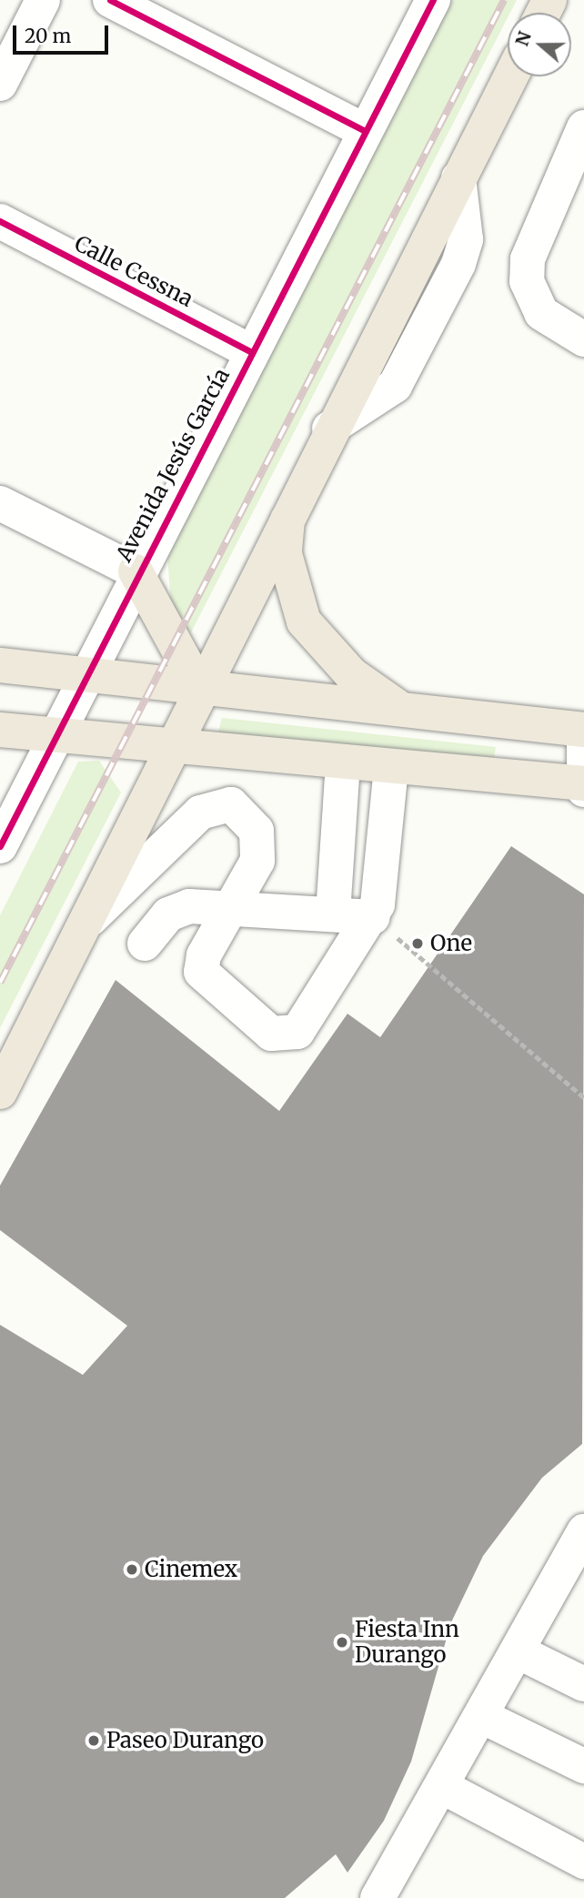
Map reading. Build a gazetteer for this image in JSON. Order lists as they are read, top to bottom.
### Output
{
  "streets": {
    "street": ["Calle Cessna", "Avenida Jesús García"]
  },
  "crossings": [
    ["Calle Cessna", "Avenida Jesús García"]
  ],
  "places": [
    "One",
    "Cinemex",
    "Fiesta Inn Durango",
    "Paseo Durango"
  ],
  "scale_bar": "20 m",
  "north": "left"
}
